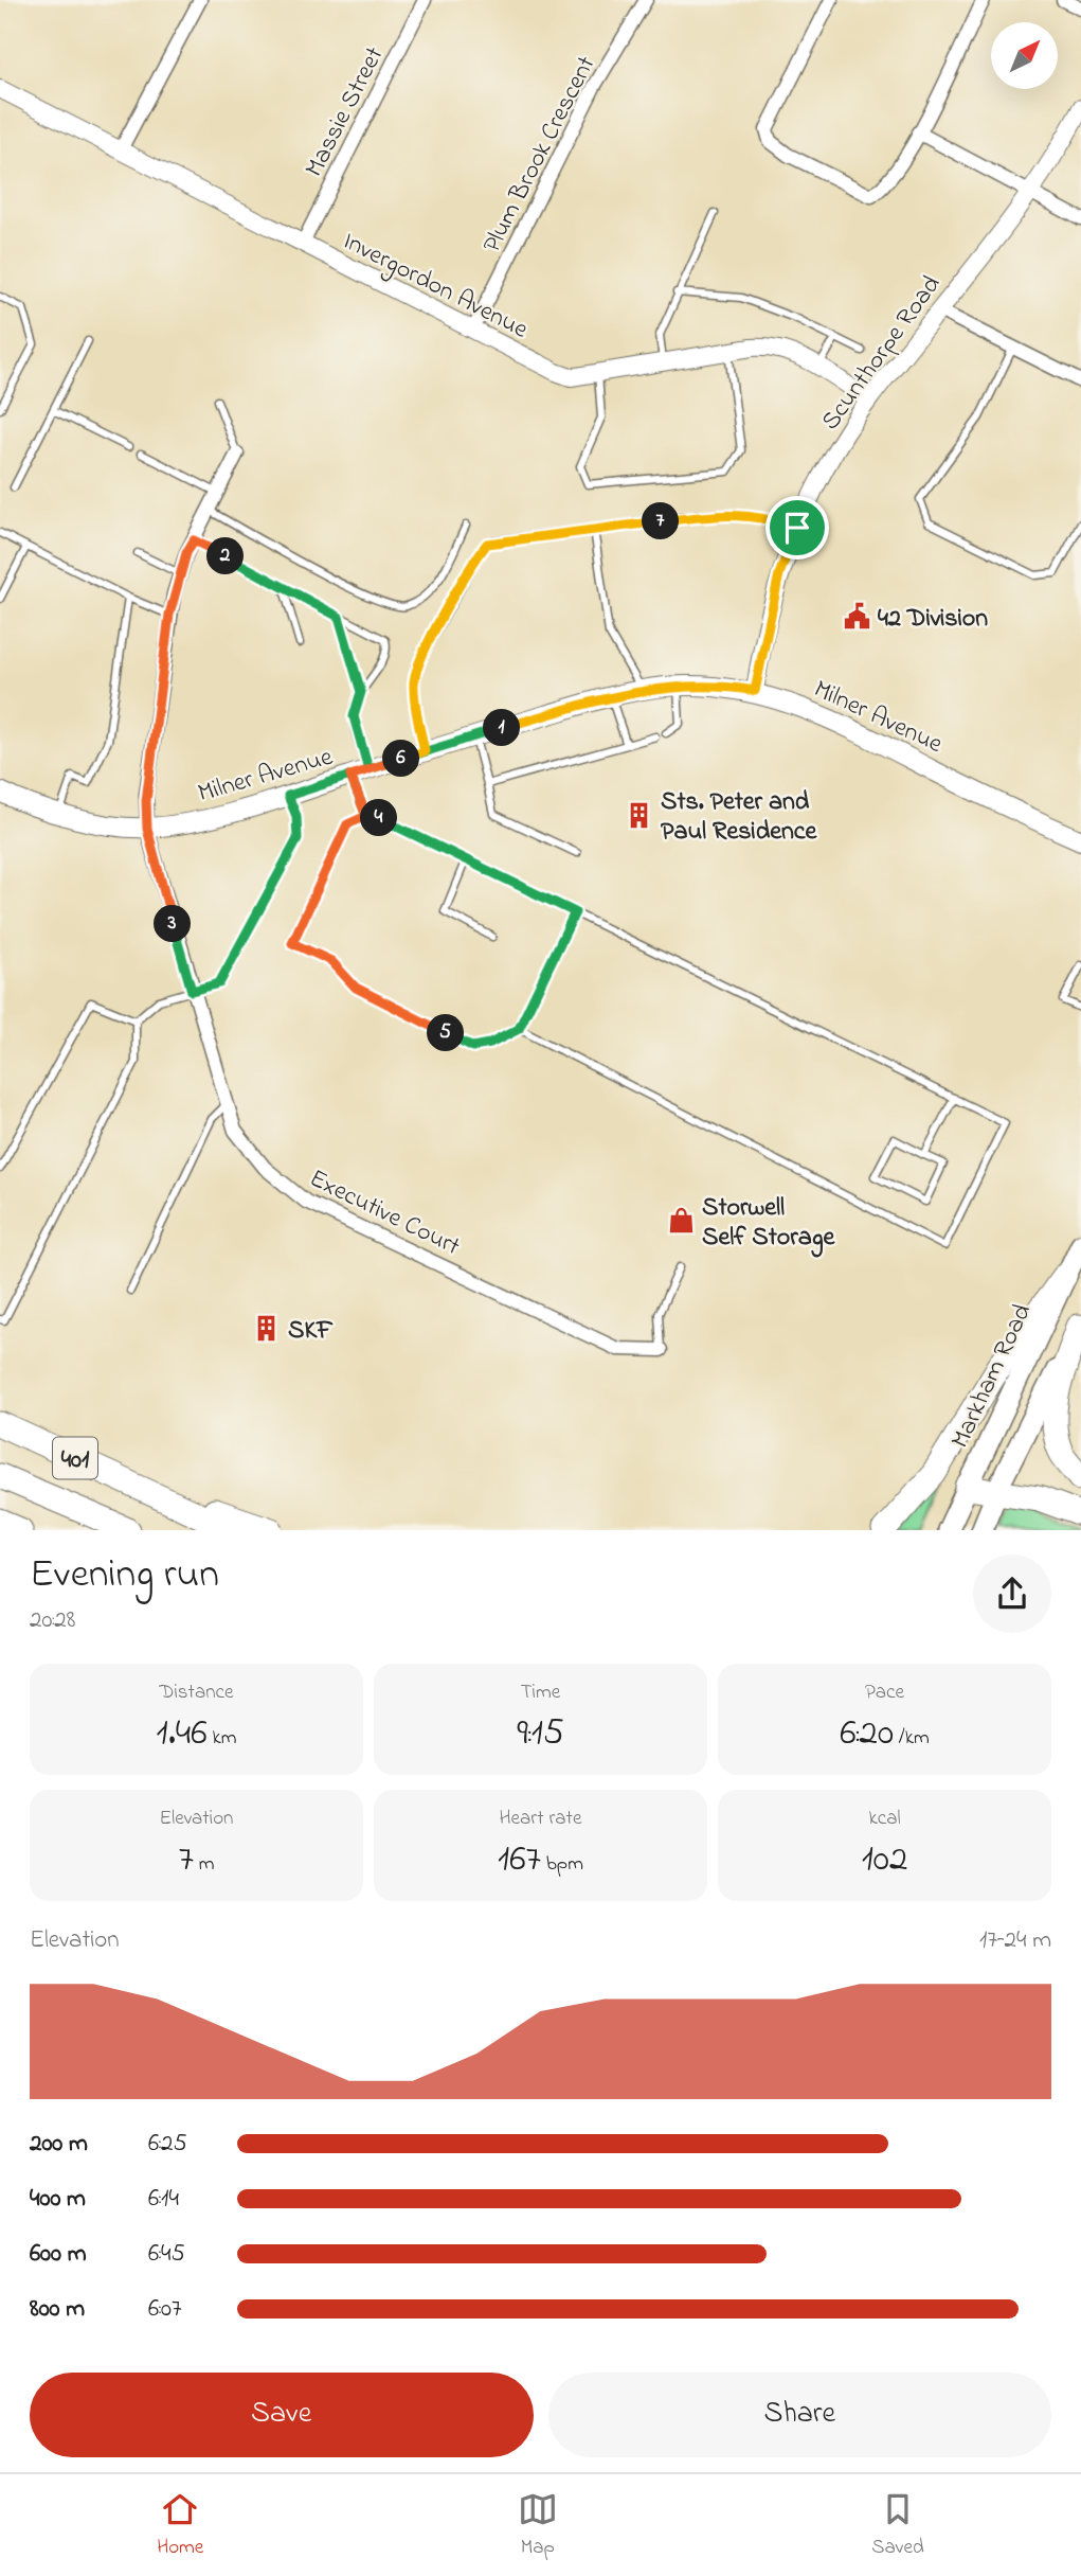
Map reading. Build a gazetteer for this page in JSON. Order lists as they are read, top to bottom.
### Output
{
  "streets": {
    "highway": ["401"],
    "main road": ["Milner Avenue", "Markham Road"],
    "street": [
      "Massie Street",
      "Plum Brook Crescent",
      "Invergordon Avenue",
      "Scunthorpe Road",
      "Executive Court"
    ]
  },
  "crossings": [
    ["Massie Street", "Invergordon Avenue"],
    ["Plum Brook Crescent", "Invergordon Avenue"],
    ["Invergordon Avenue", "Scunthorpe Road"],
    ["Scunthorpe Road", "Milner Avenue"],
    ["Milner Avenue", "Executive Court"]
  ],
  "places": {
    "public building": ["42 Division"],
    "building": ["Sts. Peter and Paul Residence", "SKF"],
    "shop": ["Storwell Self Storage"]
  },
  "north": "top right",
  "page": {
    "pins": [
      "7",
      "2",
      "1",
      "6",
      "4",
      "3",
      "5"
    ],
    "heading": ["Evening run", "20:28"],
    "stats": [
      ["Distance", "1.46 km"],
      ["Time", "9:15"],
      ["Pace", "6:20 /km"],
      ["Elevation", "7 m"],
      ["Heart rate", "167 bpm"],
      ["kcal", "102"]
    ],
    "chart": ["Elevation", "17–24 m"],
    "list": [
      {
        "name": "200 m",
        "note": "6:25"
      },
      {
        "name": "400 m",
        "note": "6:14"
      },
      {
        "name": "600 m",
        "note": "6:45"
      },
      {
        "name": "800 m",
        "note": "6:07"
      }
    ],
    "buttons": ["Save", "Share"],
    "tabs": ["Home", "Map", "Saved"]
  }
}
